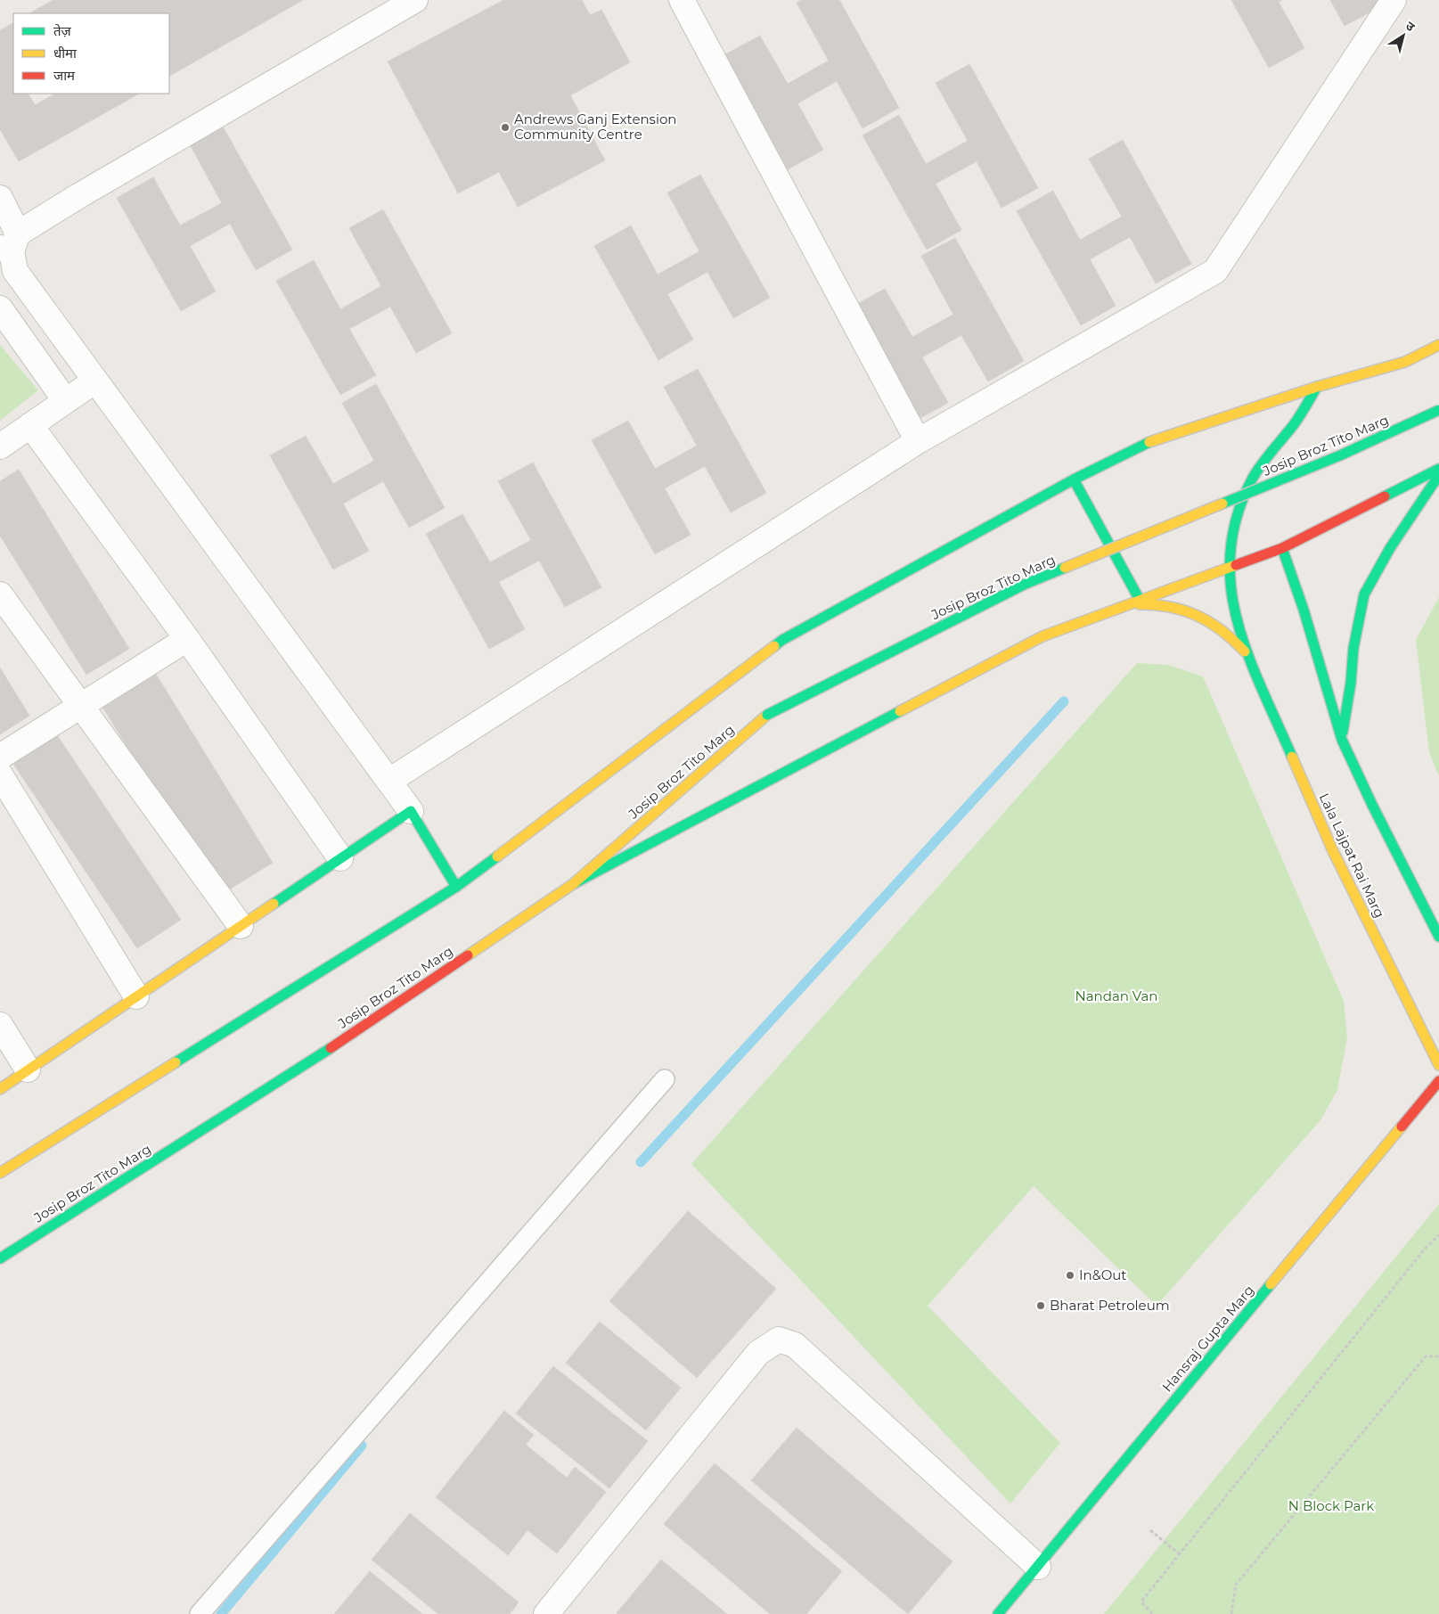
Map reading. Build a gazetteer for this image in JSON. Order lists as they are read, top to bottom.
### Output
{
  "streets": {
    "main road": ["Josip Broz Tito Marg", "Lala Lajpat Rai Marg", "Hansraj Gupta Marg"]
  },
  "parks": ["Nandan Van", "N Block Park"],
  "places": ["Andrews Ganj Extension Community Centre", "In&Out", "Bharat Petroleum"],
  "legend": ["तेज़", "धीमा", "जाम"],
  "north": "top right"
}
